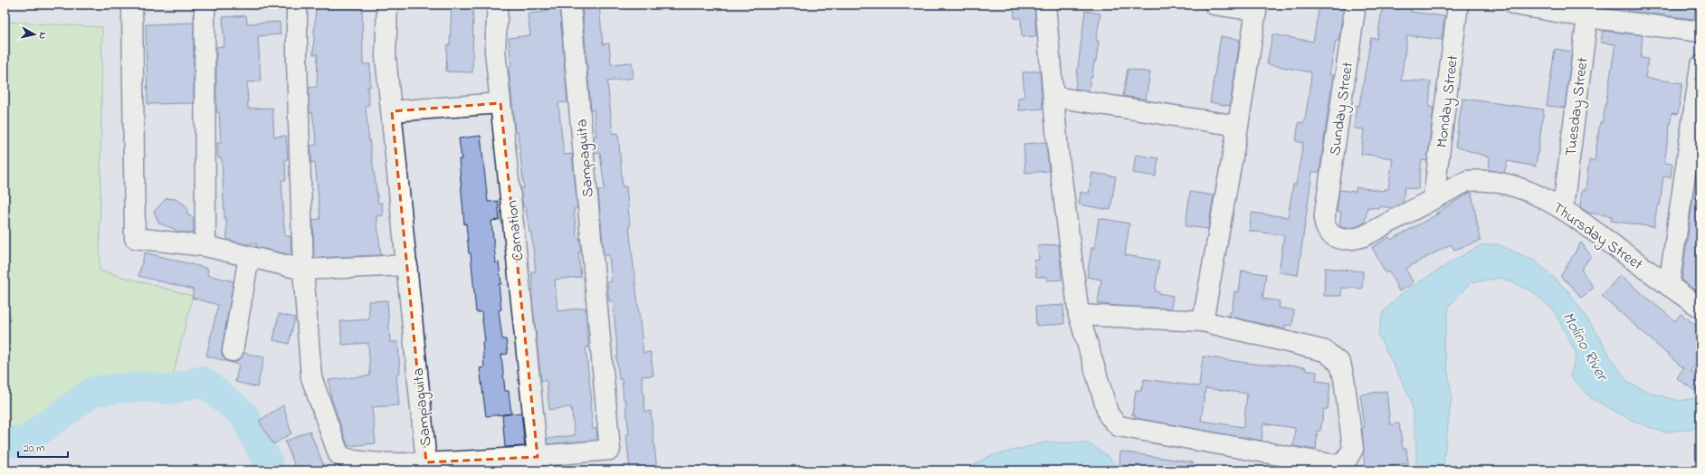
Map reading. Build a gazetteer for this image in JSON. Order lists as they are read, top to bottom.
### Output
{
  "streets": {
    "street": [
      "Monday Street",
      "Tuesday Street",
      "Sunday Street",
      "Sampaguita",
      "Carnation",
      "Thursday Street"
    ]
  },
  "crossings": [
    ["Monday Street", "Thursday Street"],
    ["Tuesday Street", "Thursday Street"],
    ["Sunday Street", "Thursday Street"],
    ["Sampaguita", "Carnation"]
  ],
  "water": ["Molino River"],
  "scale_bar": "20 m",
  "north": "right"
}
